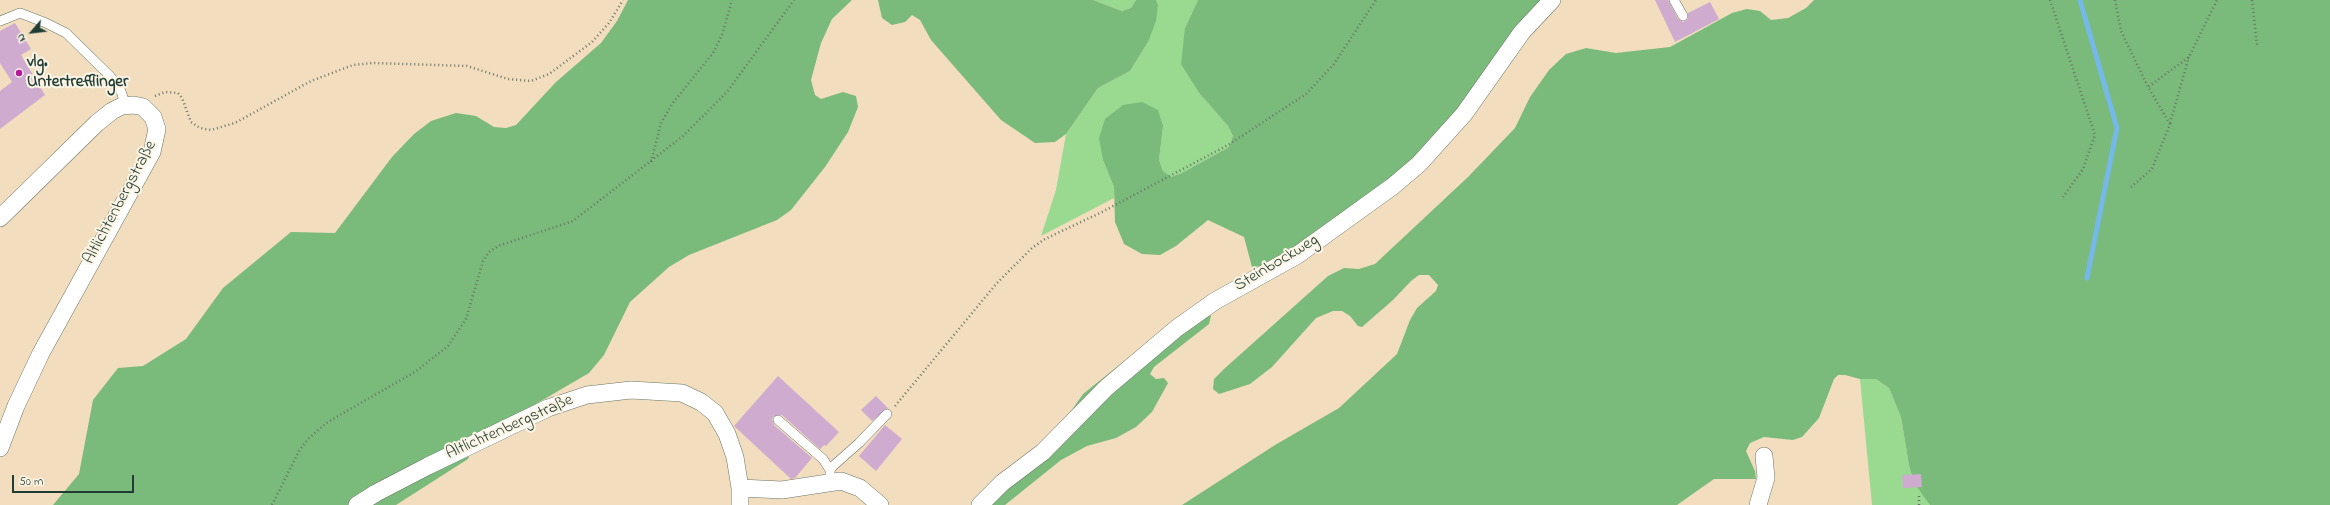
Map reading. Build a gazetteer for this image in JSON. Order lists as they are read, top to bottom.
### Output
{
  "streets": {
    "street": ["Altlichtenbergstraße", "Steinbockweg"]
  },
  "places": ["vlg. Untertrefflinger"],
  "scale_bar": "50 m",
  "north": "bottom left"
}
